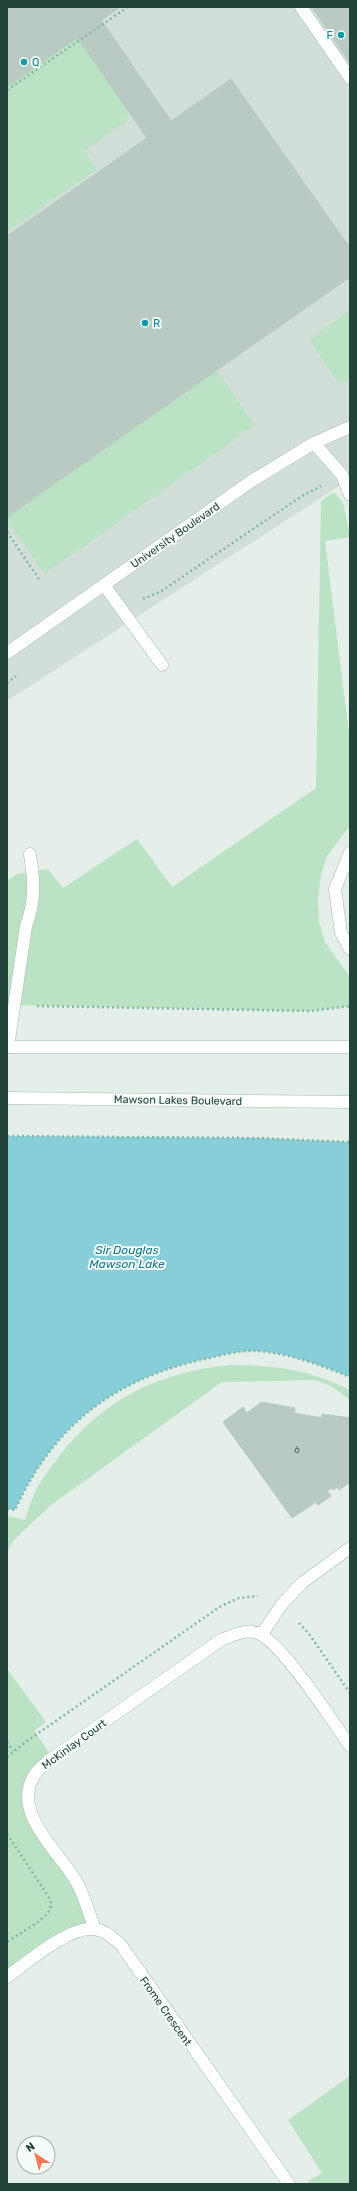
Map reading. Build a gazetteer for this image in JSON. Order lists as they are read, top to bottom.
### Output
{
  "streets": {
    "street": [
      "University Boulevard",
      "Mawson Lakes Boulevard",
      "McKinlay Court",
      "Frome Crescent"
    ]
  },
  "crossings": [
    ["McKinlay Court", "Frome Crescent"]
  ],
  "water": ["Sir Douglas Mawson Lake"],
  "places": ["F", "Q", "R"],
  "house_numbers": ["6"],
  "north": "top left"
}
